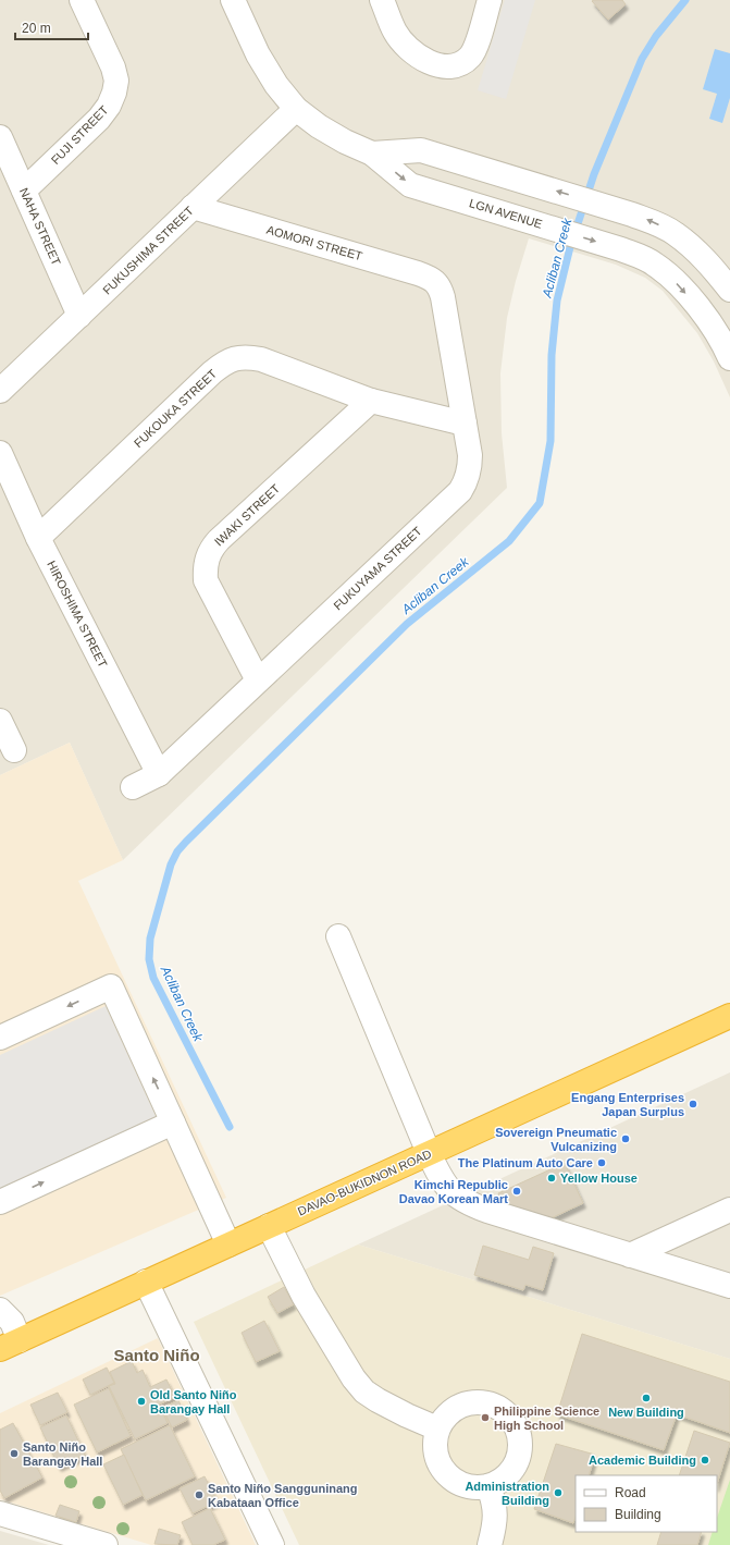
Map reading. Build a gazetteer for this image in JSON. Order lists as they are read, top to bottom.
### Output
{
  "streets": {
    "highway": ["DAVAO-BUKIDNON ROAD"],
    "street": [
      "FUJI STREET",
      "LGN AVENUE",
      "NAHA STREET",
      "AOMORI STREET",
      "FUKUSHIMA STREET",
      "FUKOUKA STREET",
      "IWAKI STREET",
      "FUKUYAMA STREET",
      "HIROSHIMA STREET"
    ]
  },
  "crossings": [
    ["FUJI STREET", "NAHA STREET"],
    ["LGN AVENUE", "FUKUSHIMA STREET"],
    ["NAHA STREET", "FUKUSHIMA STREET"],
    ["AOMORI STREET", "FUKUSHIMA STREET"],
    ["AOMORI STREET", "FUKUYAMA STREET"],
    ["FUKOUKA STREET", "IWAKI STREET"],
    ["FUKOUKA STREET", "FUKUYAMA STREET"],
    ["FUKOUKA STREET", "HIROSHIMA STREET"],
    ["IWAKI STREET", "FUKUYAMA STREET"],
    ["FUKUYAMA STREET", "HIROSHIMA STREET"]
  ],
  "districts": ["Santo Niño"],
  "water": ["Acliban Creek"],
  "places": [
    "Engang Enterprises Japan Surplus",
    "Sovereign Pneumatic Vulcanizing",
    "The Platinum Auto Care",
    "Yellow House",
    "Kimchi Republic Davao Korean Mart",
    "New Building",
    "Old Santo Niño Barangay Hall",
    "Philippine Science High School",
    "Santo Niño Barangay Hall",
    "Academic Building",
    "Administration Building",
    "Santo Niño Sangguninang Kabataan Office"
  ],
  "legend": ["Road", "Building"],
  "scale_bar": "20 m"
}
